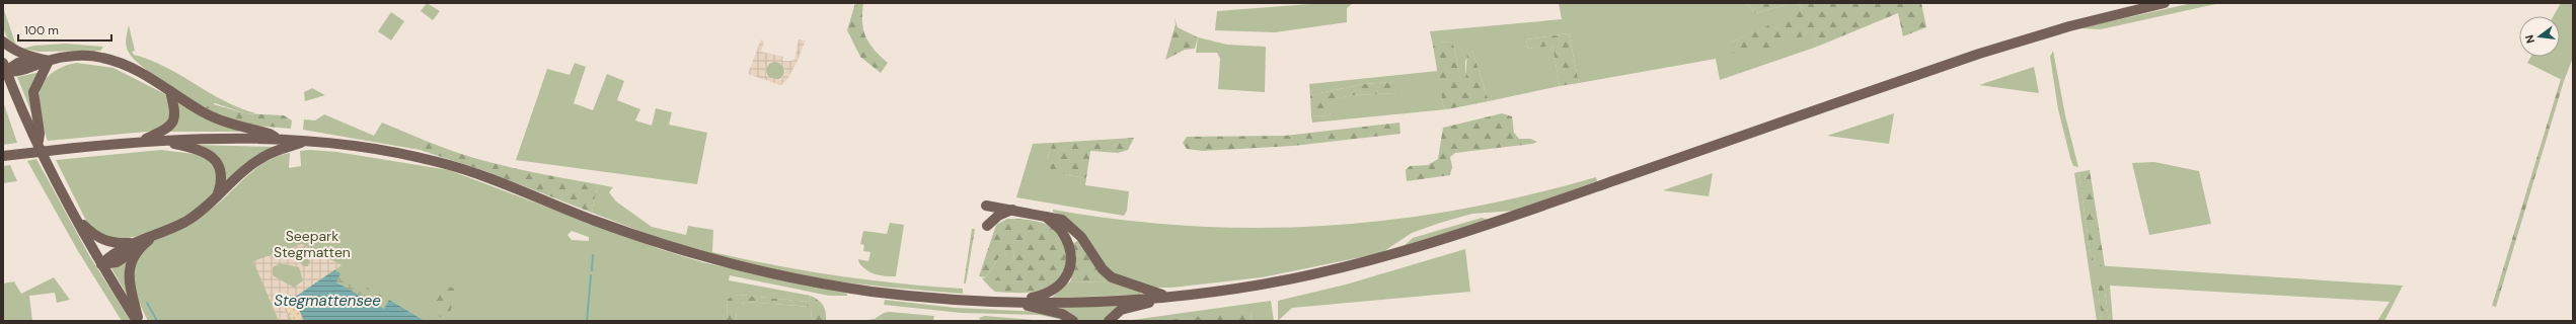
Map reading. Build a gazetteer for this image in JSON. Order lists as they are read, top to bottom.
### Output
{
  "water": ["Stegmattensee"],
  "parks": ["Seepark Stegmatten"],
  "scale_bar": "100 m",
  "north": "left"
}
